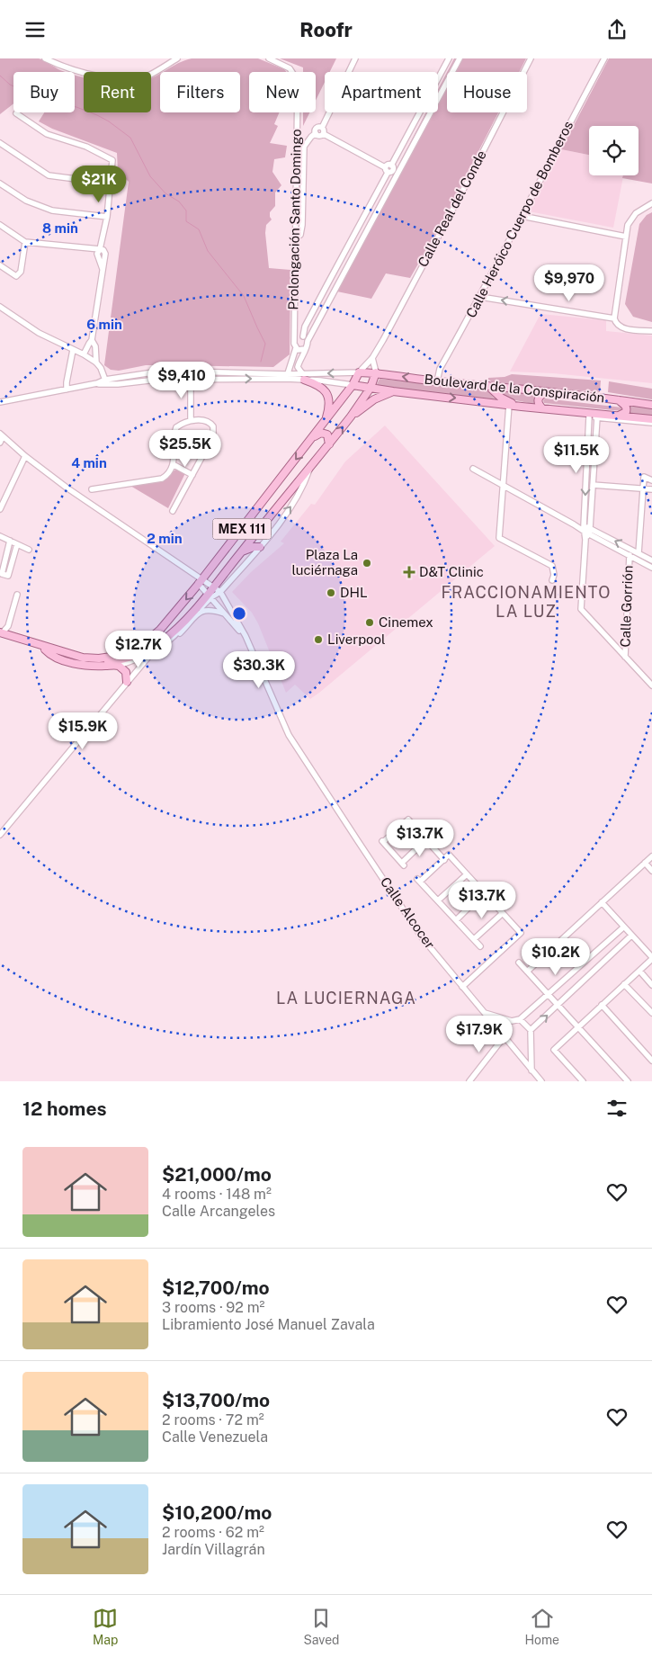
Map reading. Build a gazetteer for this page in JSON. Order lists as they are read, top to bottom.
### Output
{
  "streets": {
    "main road": ["Boulevard de la Conspiración", "MEX 111"],
    "street": [
      "Calle Real del Conde",
      "Prolongación Santo Domingo",
      "Calle Heróico Cuerpo de Bomberos",
      "Calle Gorrión",
      "Calle Alcocer"
    ]
  },
  "crossings": [
    ["Calle Real del Conde", "Boulevard de la Conspiración"],
    ["Calle Real del Conde", "MEX 111"],
    ["Calle Heróico Cuerpo de Bomberos", "Boulevard de la Conspiración"],
    ["Boulevard de la Conspiración", "MEX 111"],
    ["MEX 111", "Calle Alcocer"]
  ],
  "districts": ["FRACCIONAMIENTO LA LUZ", "LA LUCIERNAGA"],
  "places": {
    "other": [
      "Plaza La luciérnaga",
      "DHL",
      "Cinemex",
      "Liverpool"
    ],
    "health": ["D&T Clinic"]
  },
  "page": {
    "header": "Roofr",
    "chip": [
      "Buy",
      "Rent",
      "Filters",
      "New",
      "Apartment",
      "House"
    ],
    "price": [
      "$21K",
      "$9,970",
      "$9,410",
      "$25.5K",
      "$11.5K",
      "$12.7K",
      "$30.3K",
      "$15.9K",
      "$13.7K",
      "$13.7K",
      "$10.2K",
      "$17.9K"
    ],
    "heading": "12 homes",
    "list": [
      {
        "name": "$21,000/mo",
        "note": "4 rooms · 148 m² · Calle Arcangeles"
      },
      {
        "name": "$12,700/mo",
        "note": "3 rooms · 92 m² · Libramiento José Manuel Zavala"
      },
      {
        "name": "$13,700/mo",
        "note": "2 rooms · 72 m² · Calle Venezuela"
      },
      {
        "name": "$10,200/mo",
        "note": "2 rooms · 62 m² · Jardín Villagrán"
      }
    ],
    "tabs": ["Map", "Saved", "Home"]
  },
  "rings": [
    "8 min",
    "6 min",
    "4 min",
    "2 min"
  ]
}
